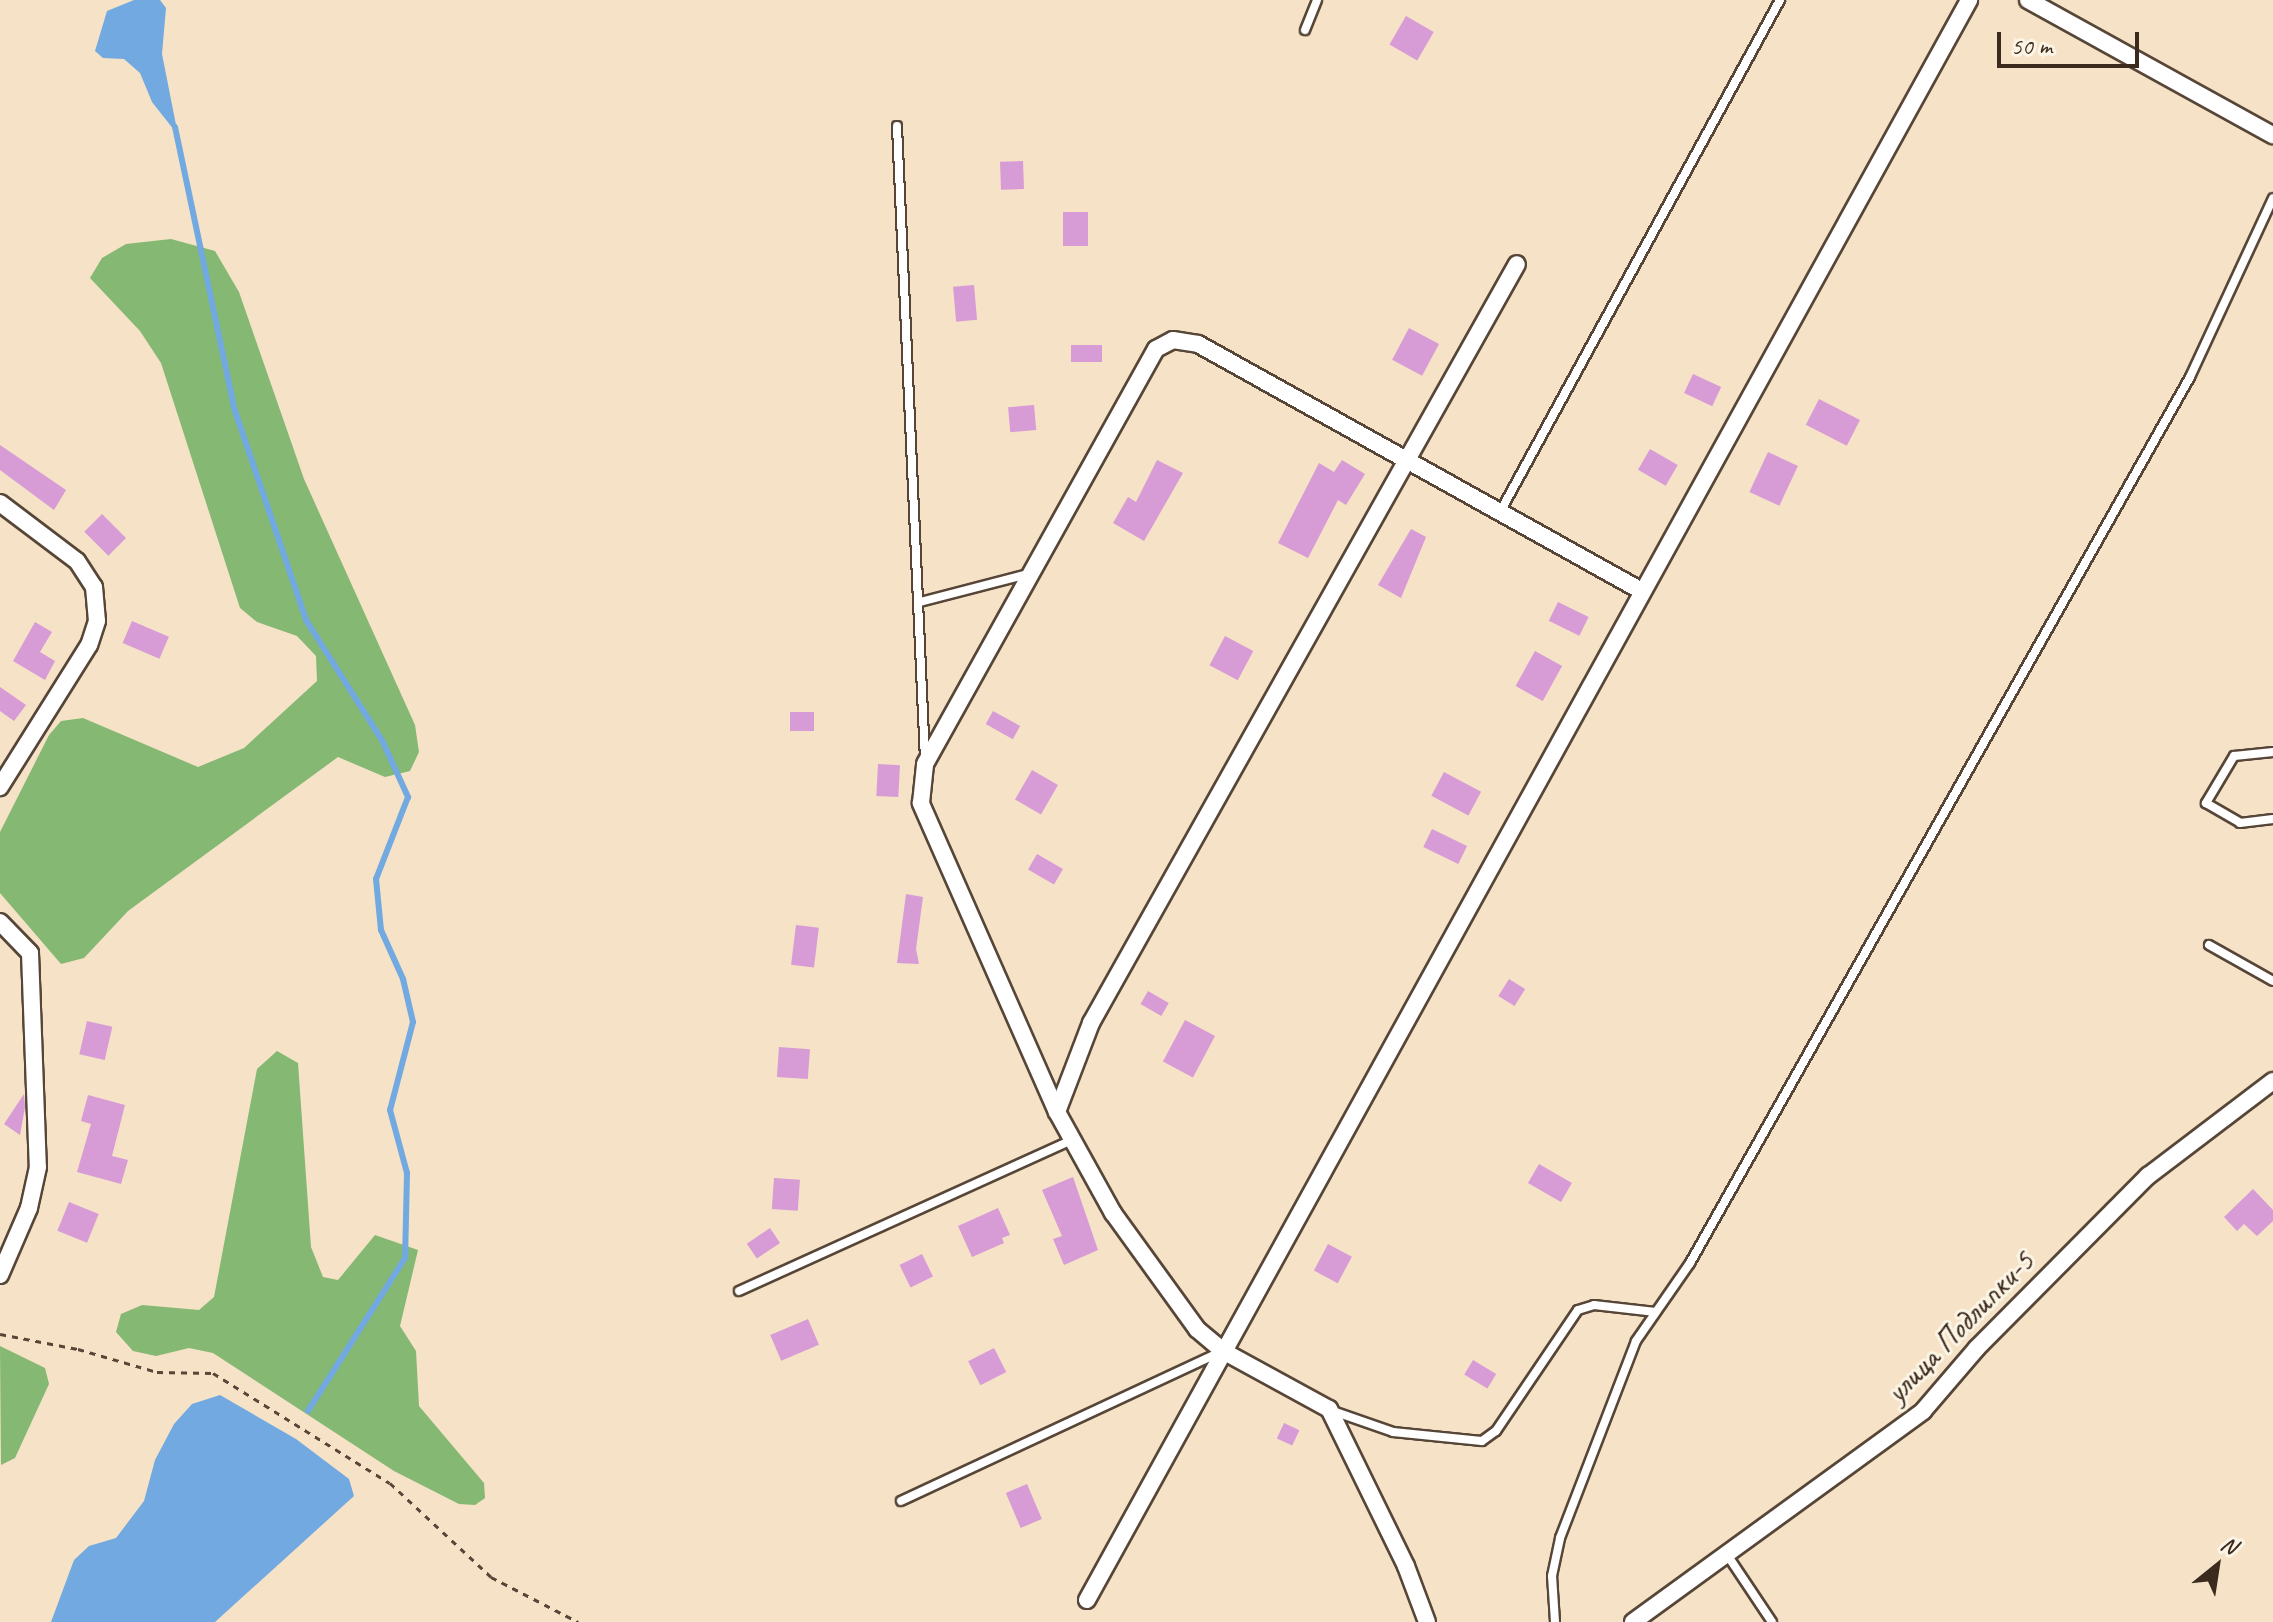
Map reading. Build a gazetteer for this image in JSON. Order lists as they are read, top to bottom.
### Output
{
  "streets": {
    "street": ["улица Подлипки-5"]
  },
  "scale_bar": "50 m",
  "north": "top right"
}
